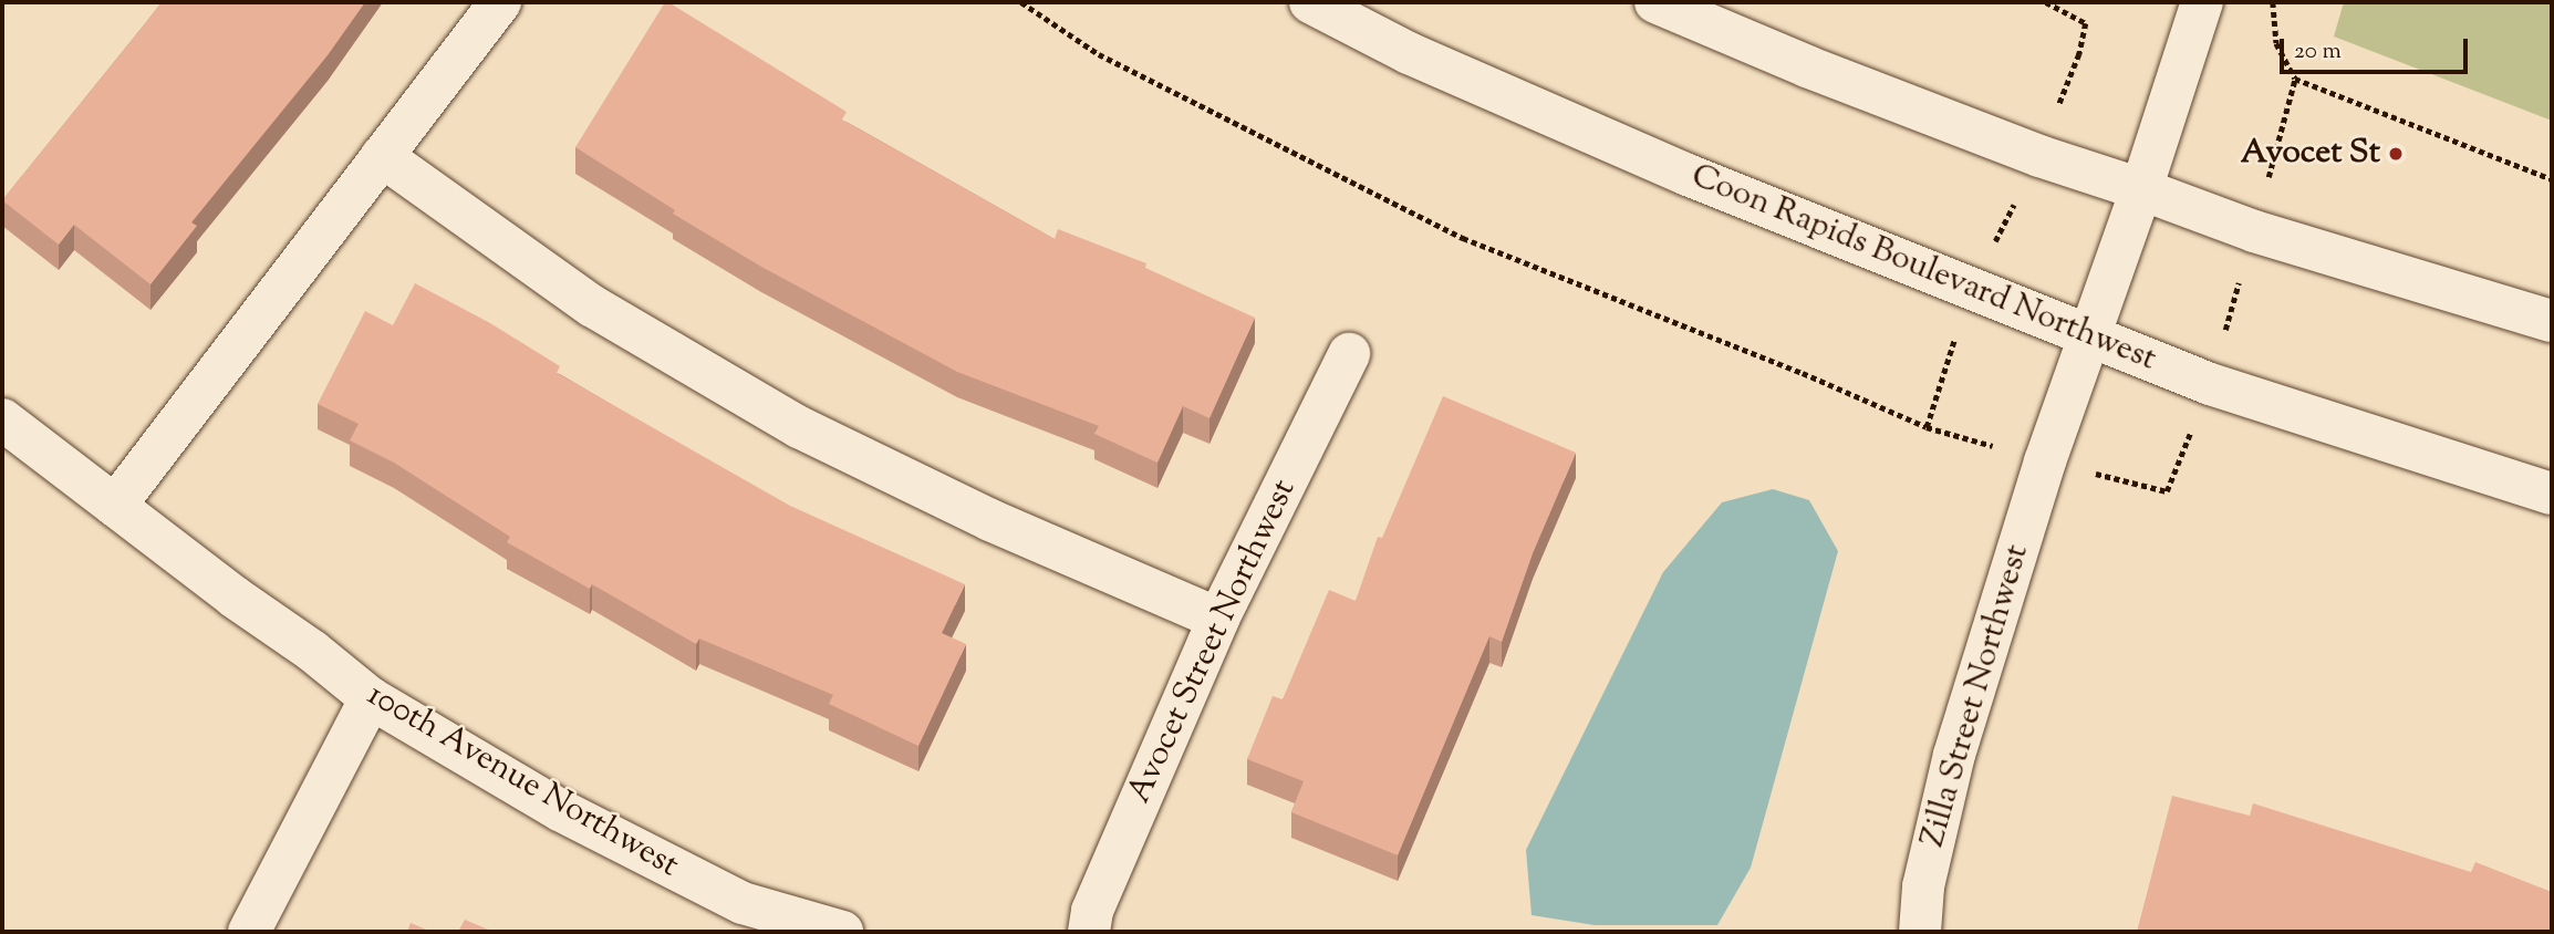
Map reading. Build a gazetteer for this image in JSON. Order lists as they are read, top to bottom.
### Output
{
  "streets": {
    "street": [
      "Coon Rapids Boulevard Northwest",
      "Avocet Street Northwest",
      "Zilla Street Northwest",
      "100th Avenue Northwest"
    ]
  },
  "places": ["Avocet St"],
  "scale_bar": "20 m"
}
